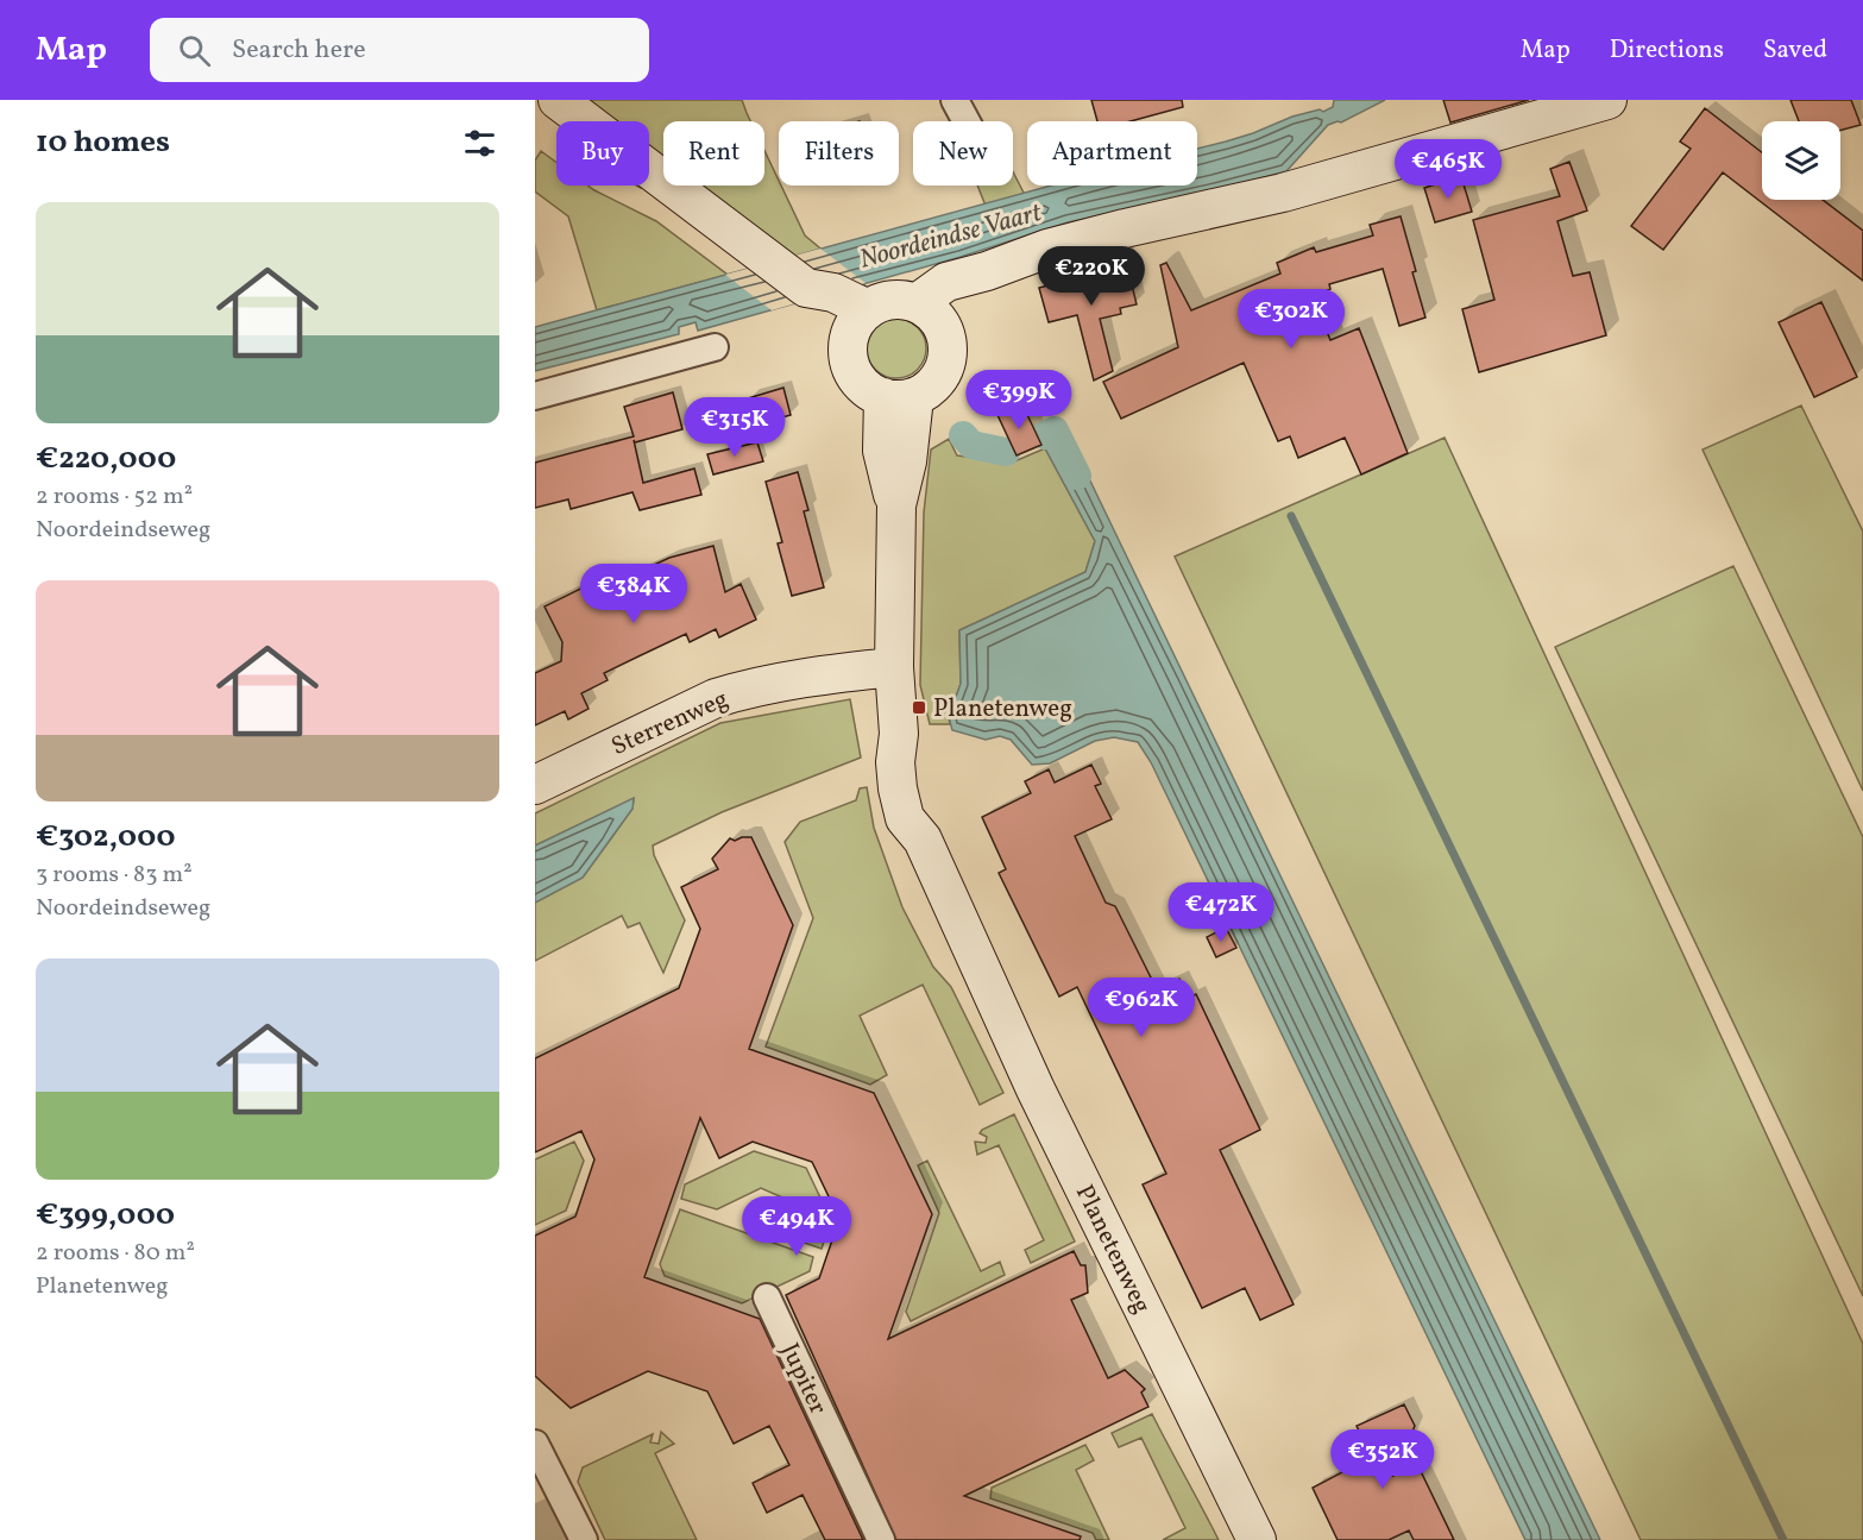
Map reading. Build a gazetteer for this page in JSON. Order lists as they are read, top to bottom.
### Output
{
  "streets": {
    "street": ["Sterrenweg", "Planetenweg", "Jupiter"]
  },
  "crossings": [
    ["Sterrenweg", "Planetenweg"]
  ],
  "water": ["Noordeindse Vaart"],
  "places": {
    "transit": ["Planetenweg"]
  },
  "page": {
    "header": "Map",
    "search": "Search here",
    "nav": ["Map", "Directions", "Saved"],
    "heading": "10 homes",
    "chip": [
      "Buy",
      "Rent",
      "Filters",
      "New",
      "Apartment"
    ],
    "price": [
      "€465K",
      "€220K",
      "€302K",
      "€399K",
      "€315K",
      "€384K",
      "€472K",
      "€962K",
      "€494K",
      "€352K"
    ],
    "list": [
      {
        "name": "€220,000",
        "note": "2 rooms · 52 m² · Noordeindseweg"
      },
      {
        "name": "€302,000",
        "note": "3 rooms · 83 m² · Noordeindseweg"
      },
      {
        "name": "€399,000",
        "note": "2 rooms · 80 m² · Planetenweg"
      }
    ]
  }
}
